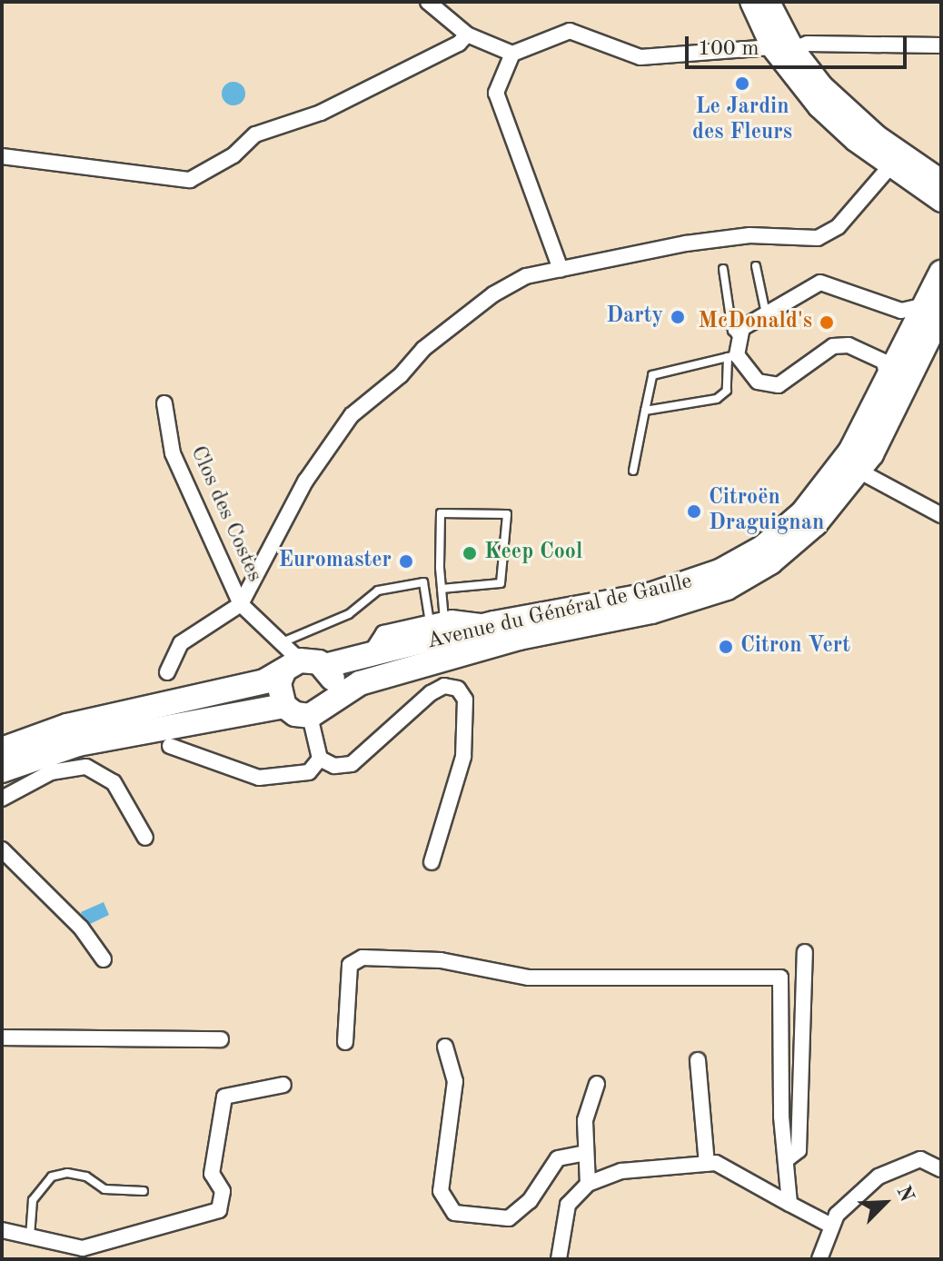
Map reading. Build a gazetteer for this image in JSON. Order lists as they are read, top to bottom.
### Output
{
  "streets": {
    "main road": ["Avenue du Général de Gaulle"],
    "street": ["Clos des Costes"]
  },
  "crossings": [
    ["Clos des Costes", "Avenue du Général de Gaulle"]
  ],
  "places": [
    "Le Jardin des Fleurs",
    "Darty",
    "McDonald's",
    "Citroën Draguignan",
    "Keep Cool",
    "Euromaster",
    "Citron Vert"
  ],
  "scale_bar": "100 m",
  "north": "top right"
}
